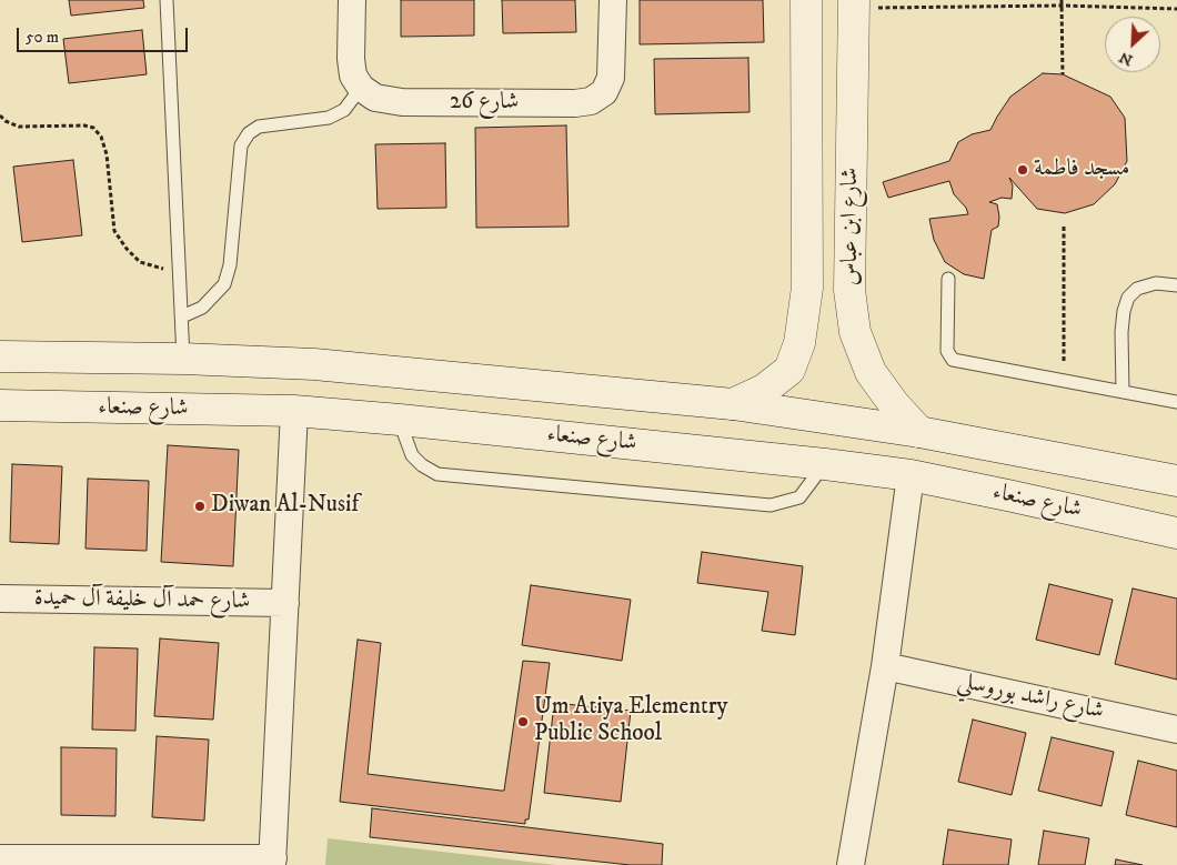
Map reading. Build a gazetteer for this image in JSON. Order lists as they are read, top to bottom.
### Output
{
  "streets": {
    "main road": ["شارع ابن عباس", "شارع صنعاء"],
    "street": ["شارع 26", "شارع حمد آل خليفة آل حميدة", "شارع راشد بوروسلي"]
  },
  "crossings": [
    ["شارع ابن عباس", "شارع صنعاء"],
    ["شارع صنعاء", "شارع حمد آل خليفة آل حميدة"]
  ],
  "places": ["مسجد فاطمة", "Diwan Al-Nusif", "Um Atiya Elementry Public School"],
  "scale_bar": "50 m",
  "north": "bottom left"
}
